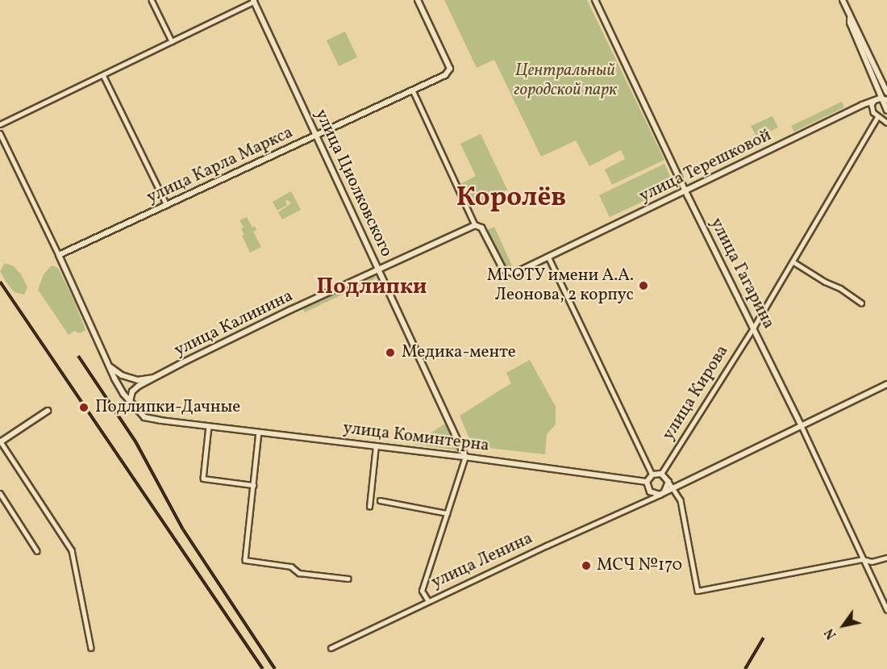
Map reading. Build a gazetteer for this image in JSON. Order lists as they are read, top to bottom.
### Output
{
  "streets": {
    "street": [
      "улица Карла Маркса",
      "улица Терешковой",
      "улица Циолковского",
      "улица Гагарина",
      "улица Калинина",
      "улица Кирова",
      "улица Коминтерна",
      "улица Ленина"
    ]
  },
  "crossings": [
    ["улица Карла Маркса", "улица Циолковского"],
    ["улица Карла Маркса", "улица Коминтерна"],
    ["улица Терешковой", "улица Гагарина"],
    ["улица Терешковой", "улица Калинина"],
    ["улица Циолковского", "улица Калинина"],
    ["улица Циолковского", "улица Коминтерна"],
    ["улица Гагарина", "улица Кирова"],
    ["улица Гагарина", "улица Ленина"],
    ["улица Калинина", "улица Коминтерна"],
    ["улица Кирова", "улица Коминтерна"],
    ["улица Кирова", "улица Ленина"],
    ["улица Коминтерна", "улица Ленина"]
  ],
  "districts": ["Королёв", "Подлипки"],
  "parks": ["Центральный городской парк"],
  "places": [
    "МГОТУ имени А.А. Леонова, 2 корпус",
    "Медика-менте",
    "Подлипки-Дачные",
    "МСЧ №170"
  ],
  "north": "bottom left"
}
